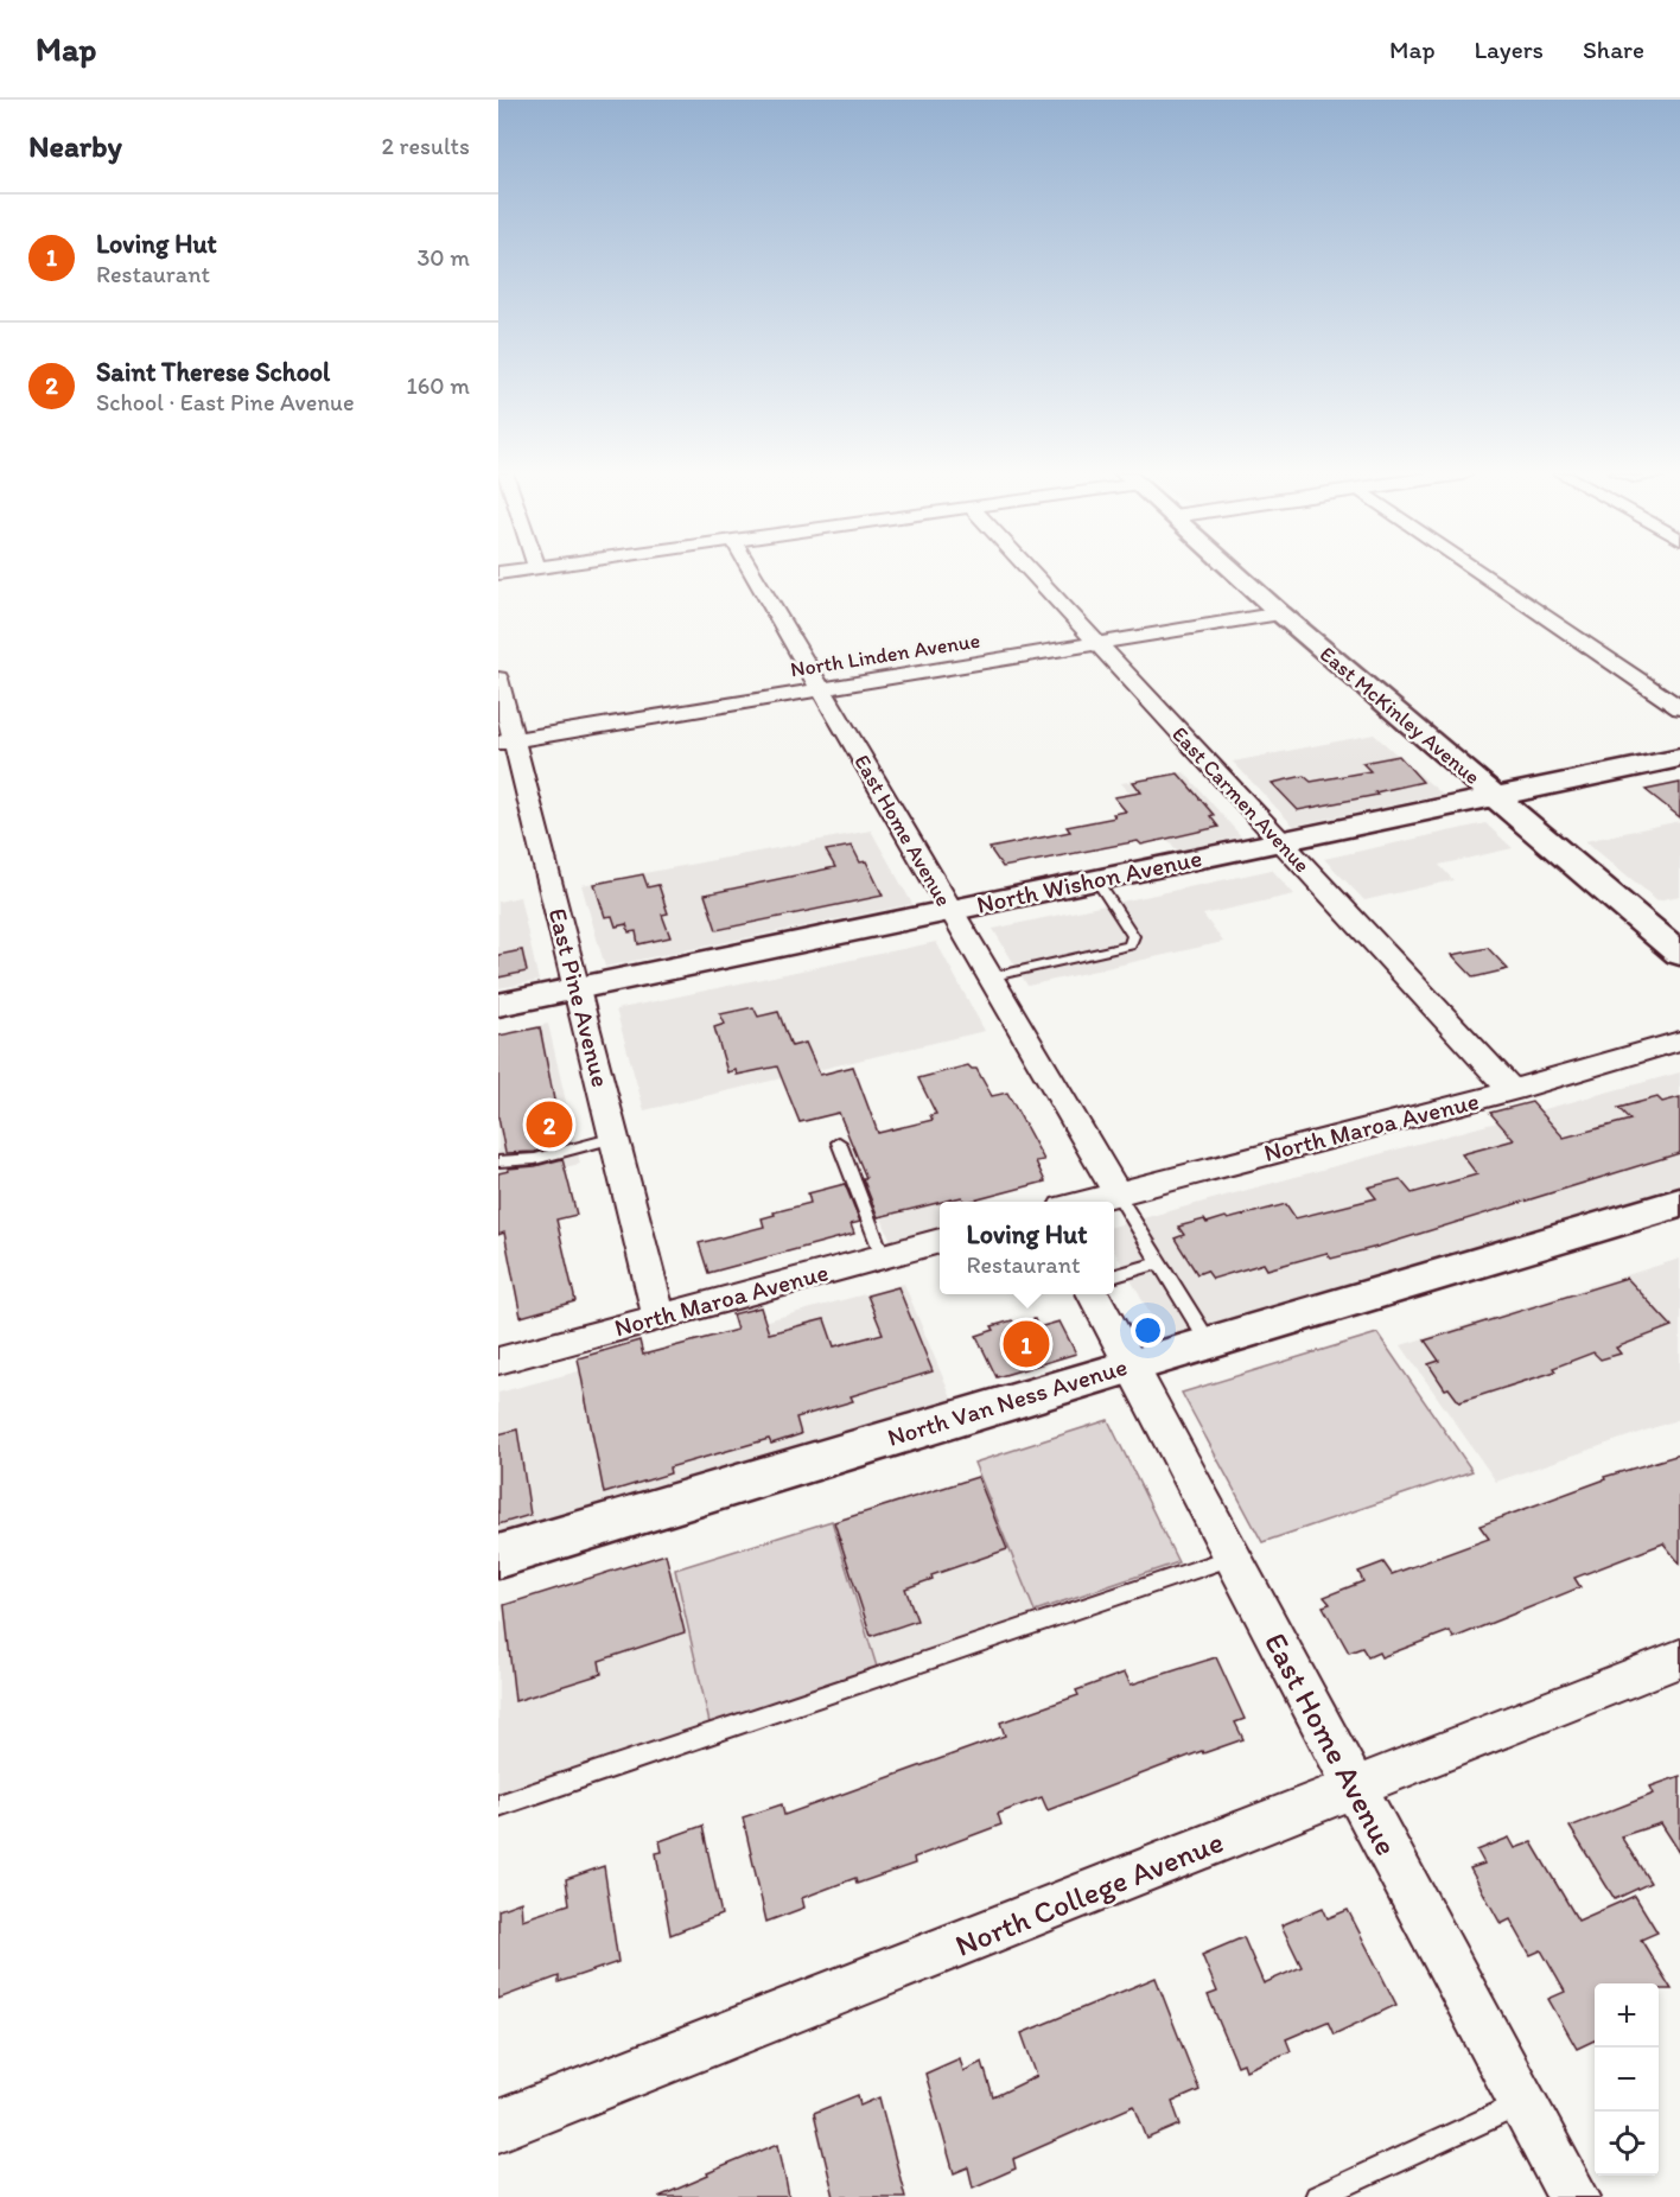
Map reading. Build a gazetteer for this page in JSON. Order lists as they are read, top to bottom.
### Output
{
  "streets": {
    "main road": ["East McKinley Avenue", "North Wishon Avenue", "North Van Ness Avenue"],
    "street": [
      "North Linden Avenue",
      "East Carmen Avenue",
      "East Home Avenue",
      "East Pine Avenue",
      "North Maroa Avenue",
      "North College Avenue"
    ]
  },
  "crossings": [
    ["North Linden Avenue", "East McKinley Avenue"],
    ["North Linden Avenue", "East Carmen Avenue"],
    ["North Linden Avenue", "East Home Avenue"],
    ["North Linden Avenue", "East Pine Avenue"],
    ["East McKinley Avenue", "North Wishon Avenue"],
    ["East Carmen Avenue", "North Wishon Avenue"],
    ["East Carmen Avenue", "North Maroa Avenue"],
    ["East Home Avenue", "North Wishon Avenue"],
    ["East Home Avenue", "North Maroa Avenue"],
    ["East Home Avenue", "North Van Ness Avenue"],
    ["East Home Avenue", "North College Avenue"],
    ["North Wishon Avenue", "East Pine Avenue"],
    ["East Pine Avenue", "North Maroa Avenue"]
  ],
  "page": {
    "header": "Map",
    "nav": ["Map", "Layers", "Share"],
    "heading": ["Nearby", "2 results"],
    "list": [
      {
        "mark": "1",
        "name": "Loving Hut",
        "note": "Restaurant",
        "value": "30 m"
      },
      {
        "mark": "2",
        "name": "Saint Therese School",
        "note": "School · East Pine Avenue",
        "value": "160 m"
      }
    ],
    "pins": ["2", "1"],
    "popup": ["Loving Hut", "Restaurant"],
    "map_buttons": ["+", "−"]
  }
}
